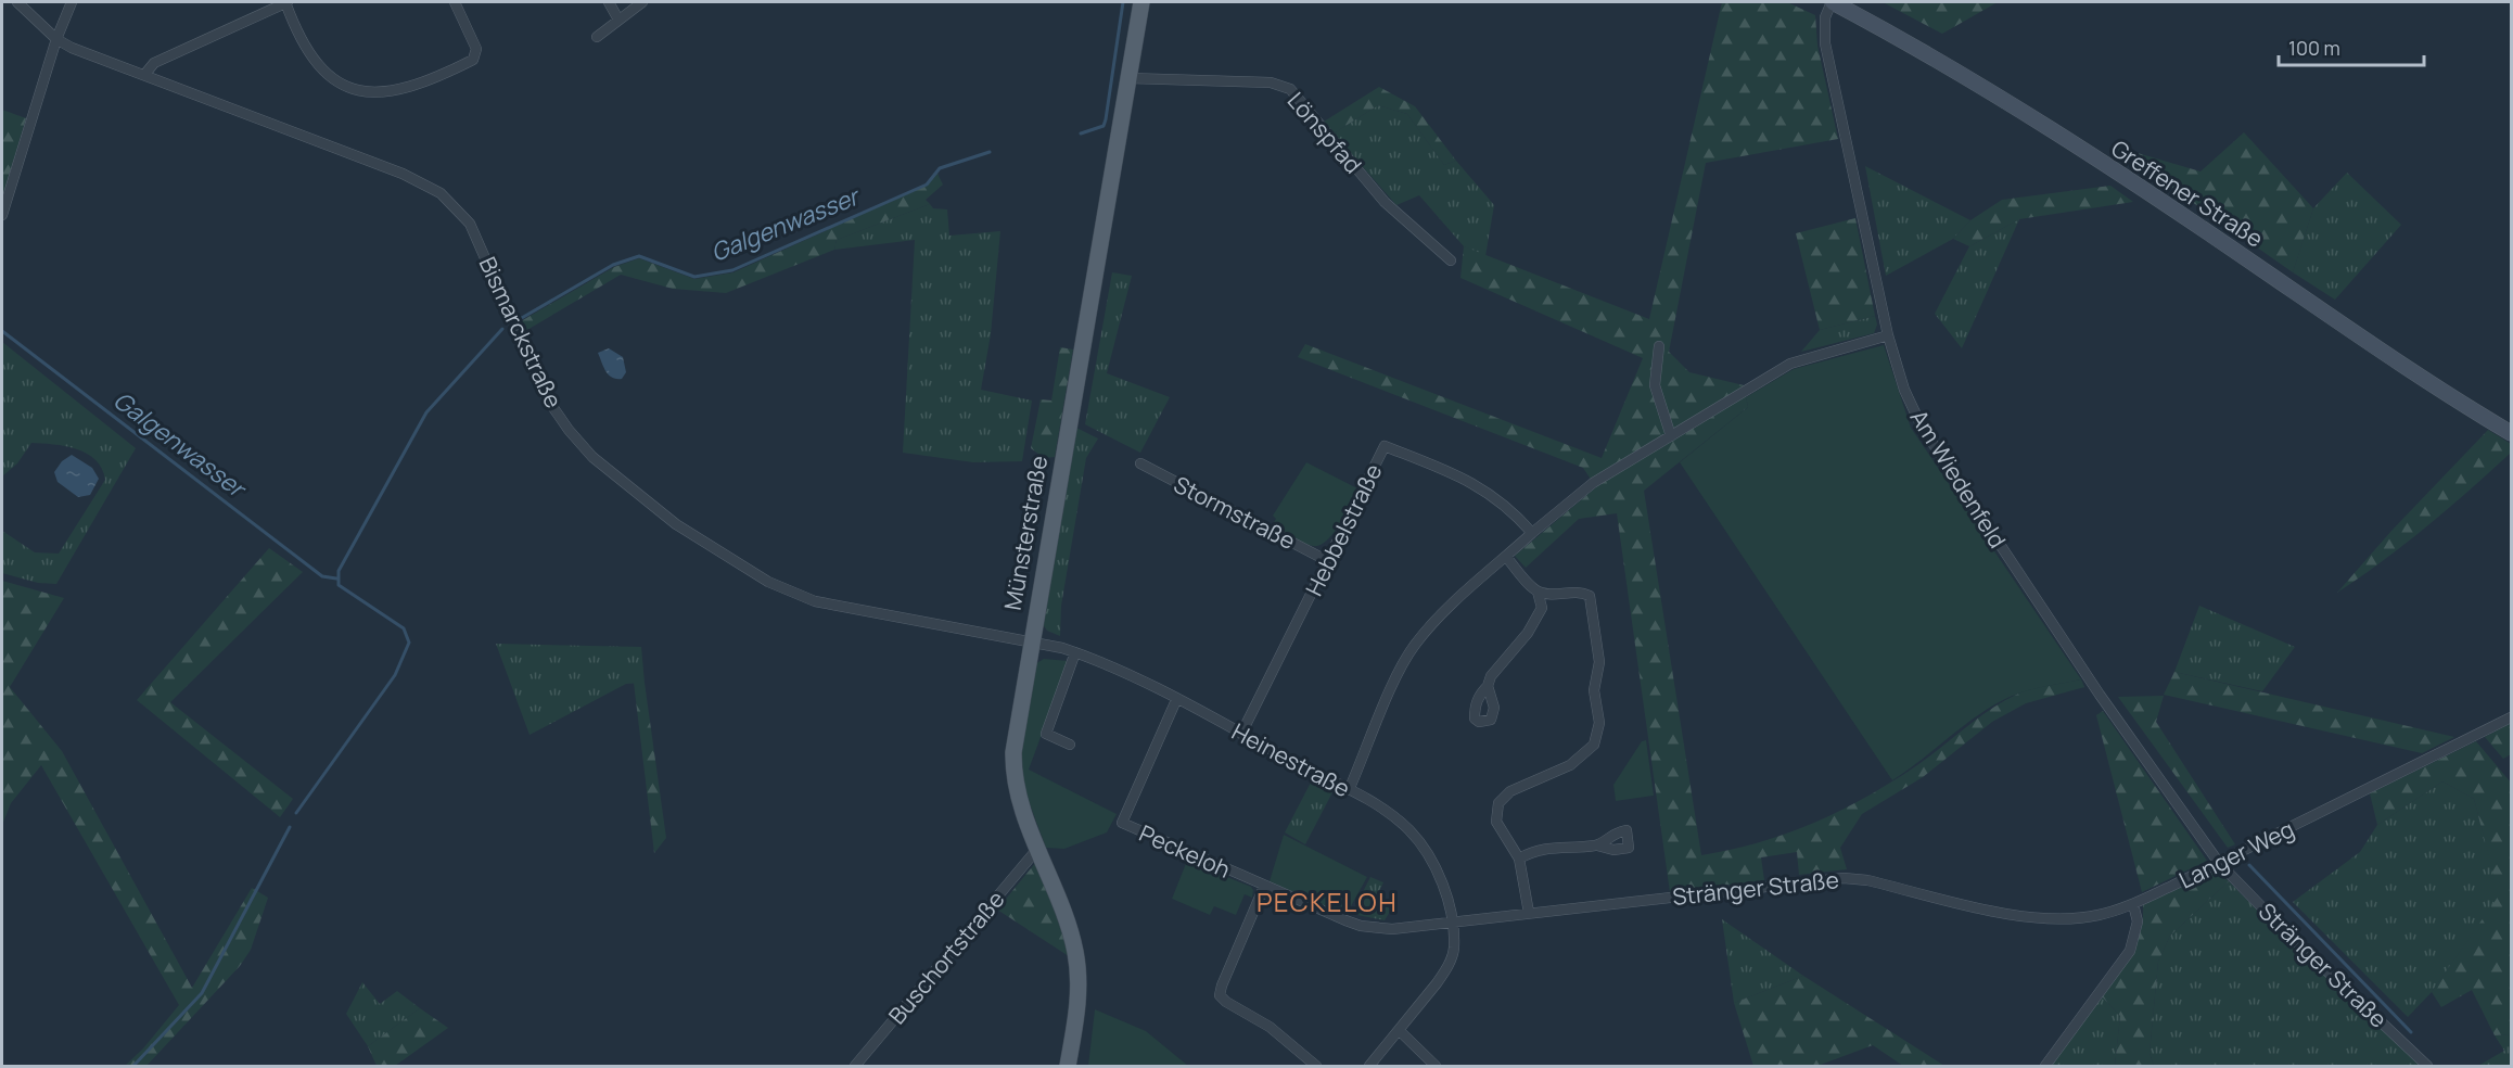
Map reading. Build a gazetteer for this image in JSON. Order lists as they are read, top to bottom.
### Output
{
  "streets": {
    "main road": ["Greffener Straße", "Münsterstraße"],
    "street": [
      "Lönspfad",
      "Bismarckstraße",
      "Am Wiedenfeld",
      "Stormstraße",
      "Hebbelstraße",
      "Heinestraße",
      "Peckeloh",
      "Langer Weg",
      "Stränger Straße",
      "Buschortstraße"
    ]
  },
  "crossings": [
    ["Lönspfad", "Münsterstraße"],
    ["Greffener Straße", "Am Wiedenfeld"],
    ["Bismarckstraße", "Münsterstraße"],
    ["Bismarckstraße", "Heinestraße"],
    ["Am Wiedenfeld", "Langer Weg"],
    ["Am Wiedenfeld", "Stränger Straße"],
    ["Stormstraße", "Hebbelstraße"],
    ["Hebbelstraße", "Heinestraße"],
    ["Münsterstraße", "Heinestraße"],
    ["Münsterstraße", "Buschortstraße"],
    ["Heinestraße", "Peckeloh"],
    ["Heinestraße", "Stränger Straße"],
    ["Peckeloh", "Stränger Straße"],
    ["Langer Weg", "Stränger Straße"]
  ],
  "districts": ["PECKELOH"],
  "water": ["Galgenwasser"],
  "scale_bar": "100 m"
}
